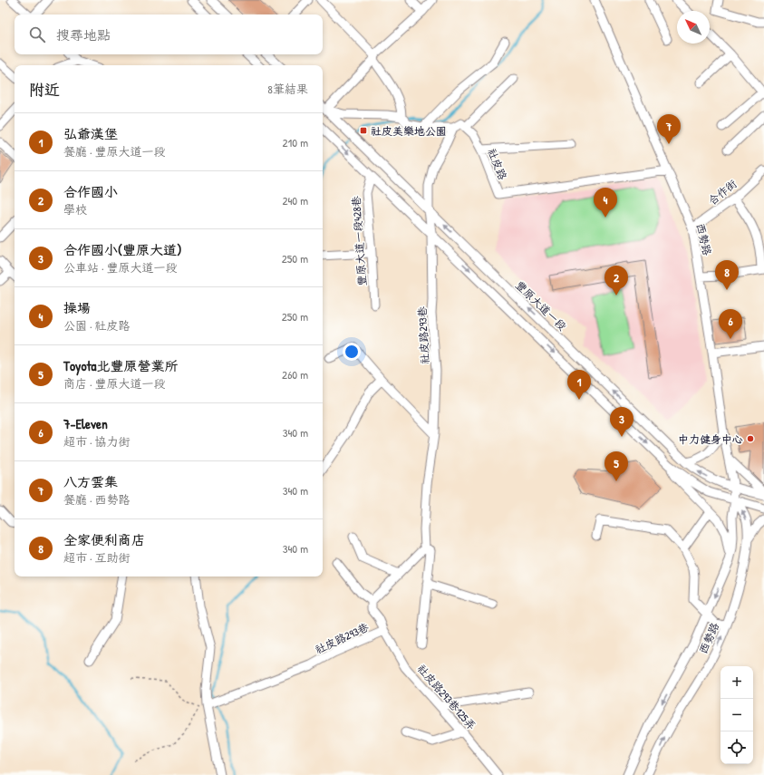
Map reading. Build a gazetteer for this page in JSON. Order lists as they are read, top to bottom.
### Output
{
  "streets": {
    "street": [
      "社皮路",
      "合作街",
      "西勢路",
      "豐原大道一段428巷",
      "豐原大道一段",
      "社皮路293巷",
      "社皮路293巷125弄"
    ]
  },
  "crossings": [
    ["社皮路", "西勢路"],
    ["合作街", "西勢路"],
    ["西勢路", "豐原大道一段"],
    ["豐原大道一段", "社皮路293巷"],
    ["社皮路293巷", "社皮路293巷125弄"]
  ],
  "places": {
    "transit": ["社皮美樂地公園"],
    "other": ["中力健身中心"]
  },
  "north": "top left",
  "page": {
    "search": "搜尋地點",
    "heading": ["附近", "8筆結果"],
    "list": [
      {
        "mark": "1",
        "name": "弘爺漢堡",
        "note": "餐廳 · 豐原大道一段",
        "value": "210 m"
      },
      {
        "mark": "2",
        "name": "合作國小",
        "note": "學校",
        "value": "240 m"
      },
      {
        "mark": "3",
        "name": "合作國小(豐原大道)",
        "note": "公車站 · 豐原大道一段",
        "value": "250 m"
      },
      {
        "mark": "4",
        "name": "操場",
        "note": "公園 · 社皮路",
        "value": "250 m"
      },
      {
        "mark": "5",
        "name": "Toyota北豐原營業所",
        "note": "商店 · 豐原大道一段",
        "value": "260 m"
      },
      {
        "mark": "6",
        "name": "7-Eleven",
        "note": "超市 · 協力街",
        "value": "340 m"
      },
      {
        "mark": "7",
        "name": "八方雲集",
        "note": "餐廳 · 西勢路",
        "value": "340 m"
      },
      {
        "mark": "8",
        "name": "全家便利商店",
        "note": "超市 · 互助街",
        "value": "340 m"
      }
    ],
    "pins": [
      "7",
      "4",
      "8",
      "2",
      "6",
      "1",
      "3",
      "5"
    ],
    "map_buttons": ["+", "−"]
  }
}
